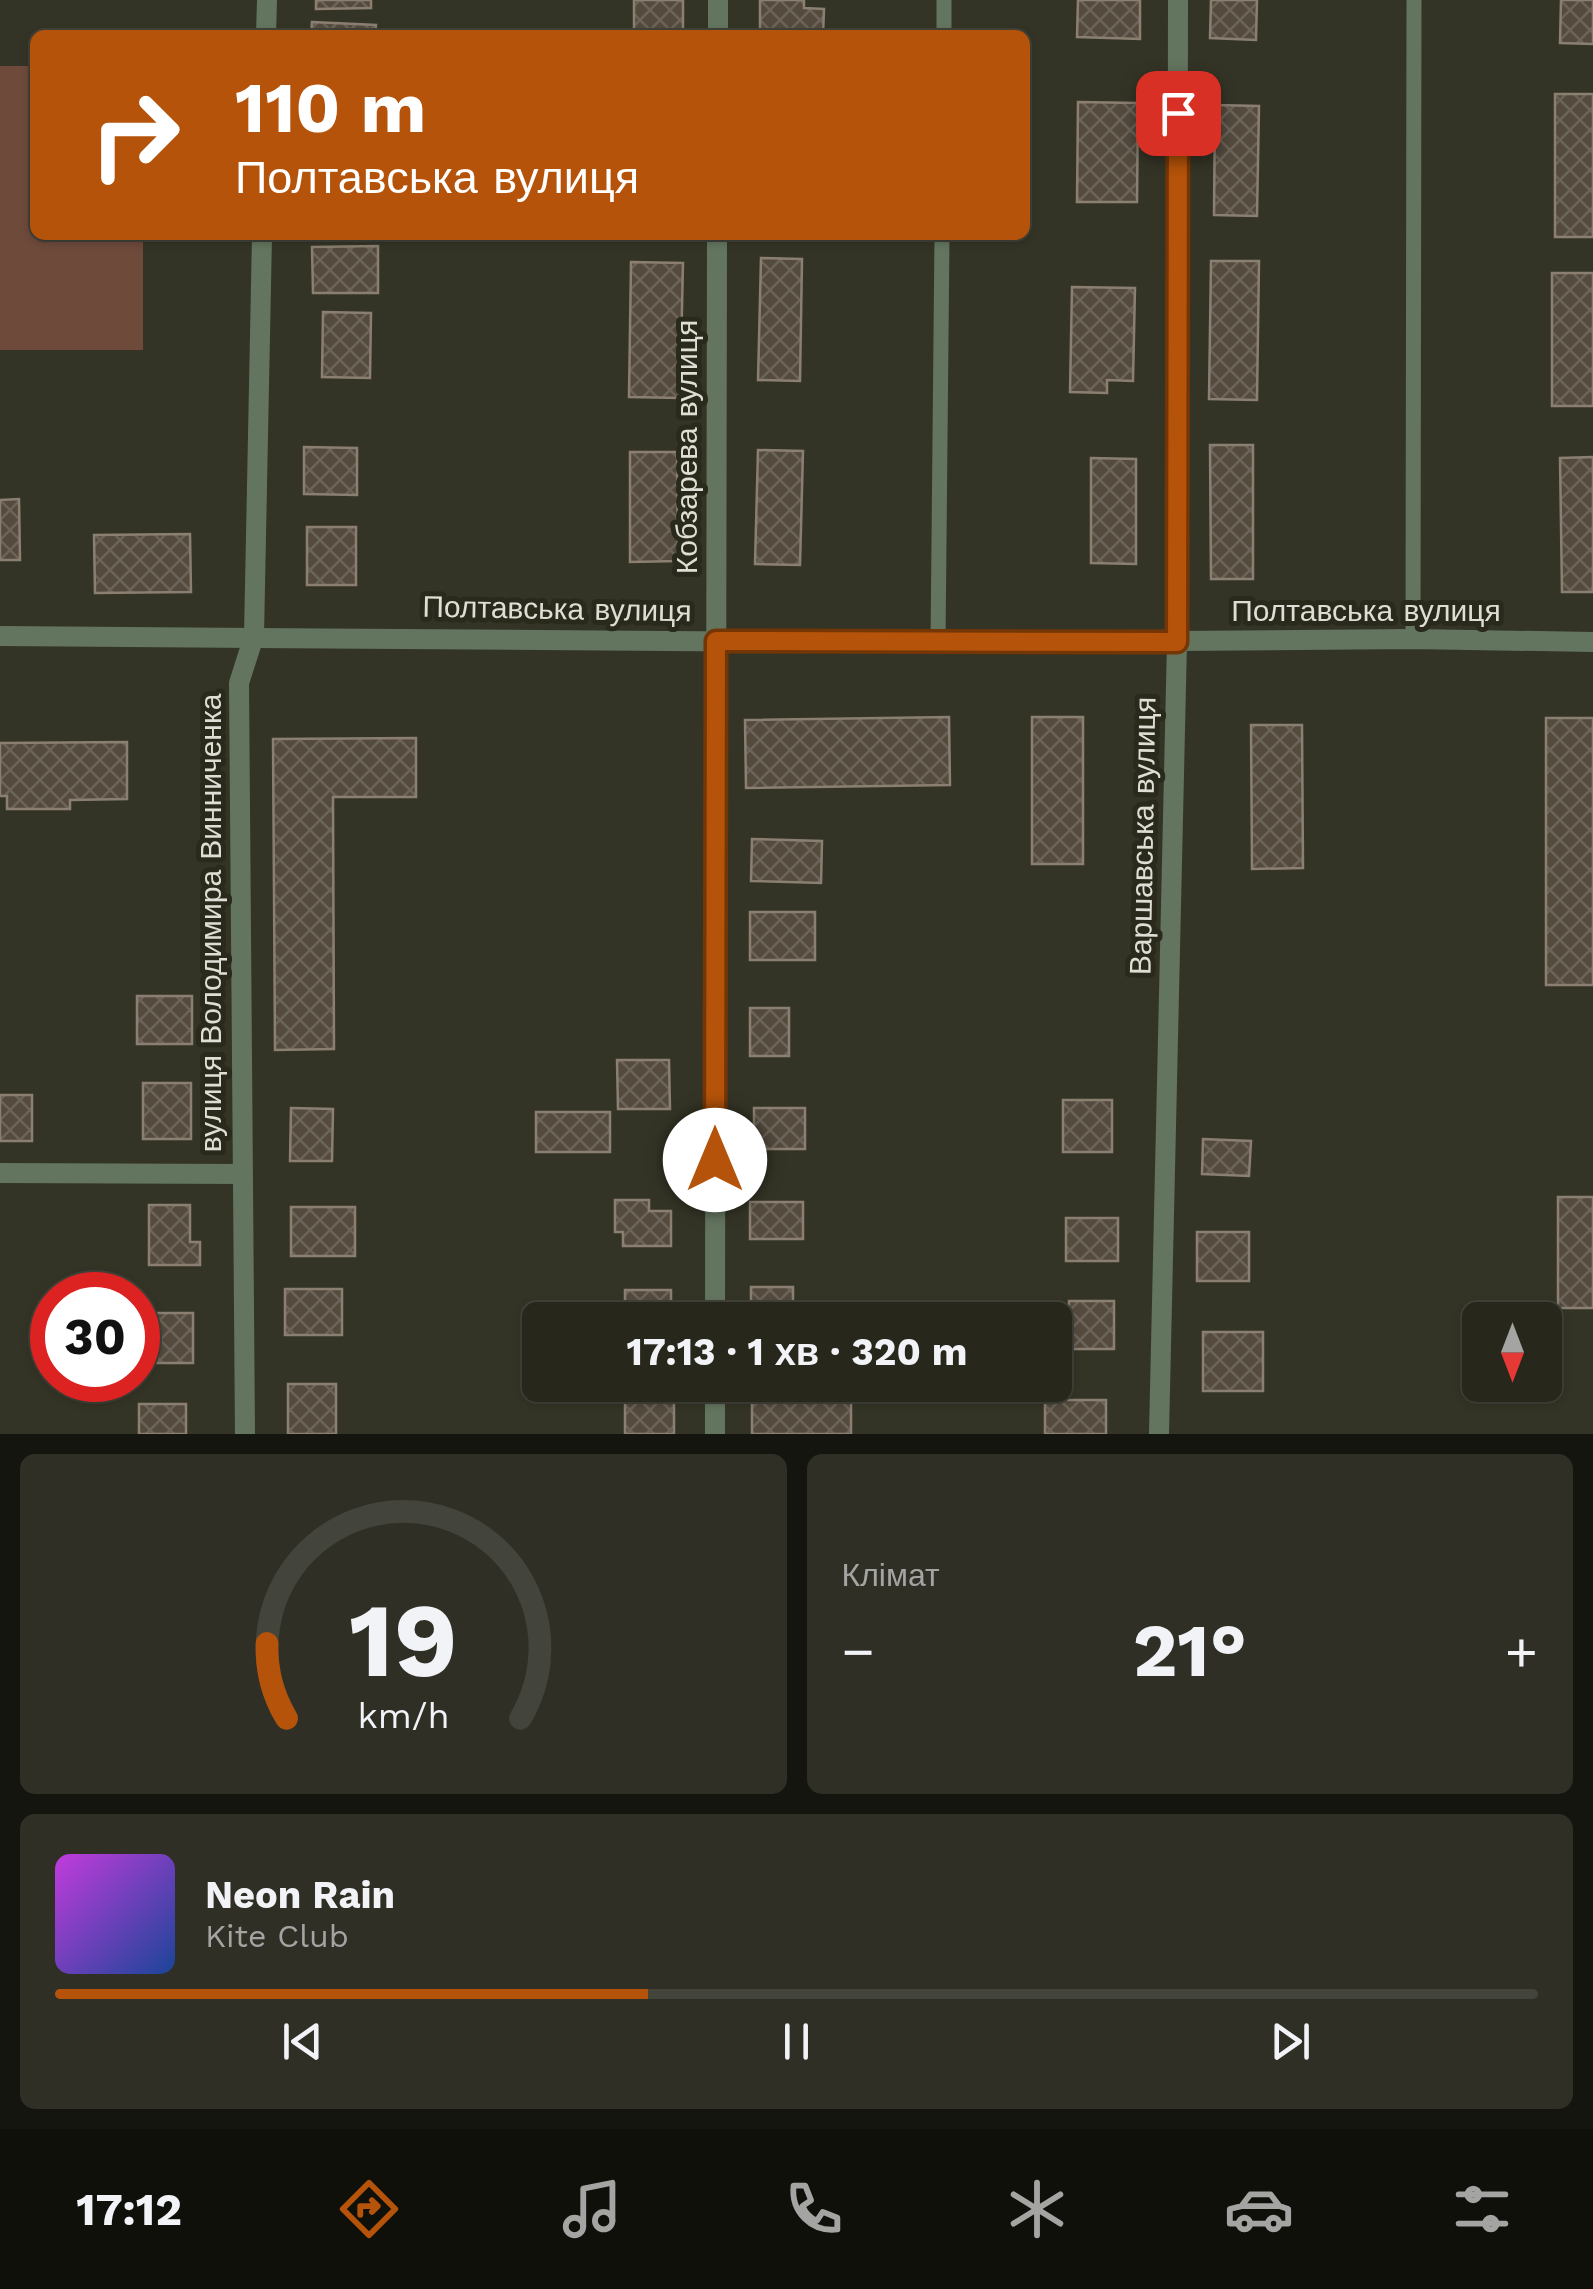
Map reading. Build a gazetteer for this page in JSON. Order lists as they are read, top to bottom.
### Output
{
  "streets": {
    "street": [
      "Кобзарева вулиця",
      "Полтавська вулиця",
      "Варшавська вулиця",
      "вулиця Володимира Винниченка"
    ]
  },
  "crossings": [
    ["Кобзарева вулиця", "Полтавська вулиця"],
    ["Полтавська вулиця", "Варшавська вулиця"],
    ["Полтавська вулиця", "вулиця Володимира Винниченка"]
  ],
  "north": "bottom",
  "page": {
    "turn": ["110 m", "Полтавська вулиця"],
    "limit": "30",
    "trip": "17:13 · 1 хв · 320 m",
    "tile": "Клімат",
    "heat": ["−", "21°", "+"],
    "song": ["Neon Rain", "Kite Club"],
    "tabs": "17:12",
    "gauge": ["19", "km/h"]
  }
}
